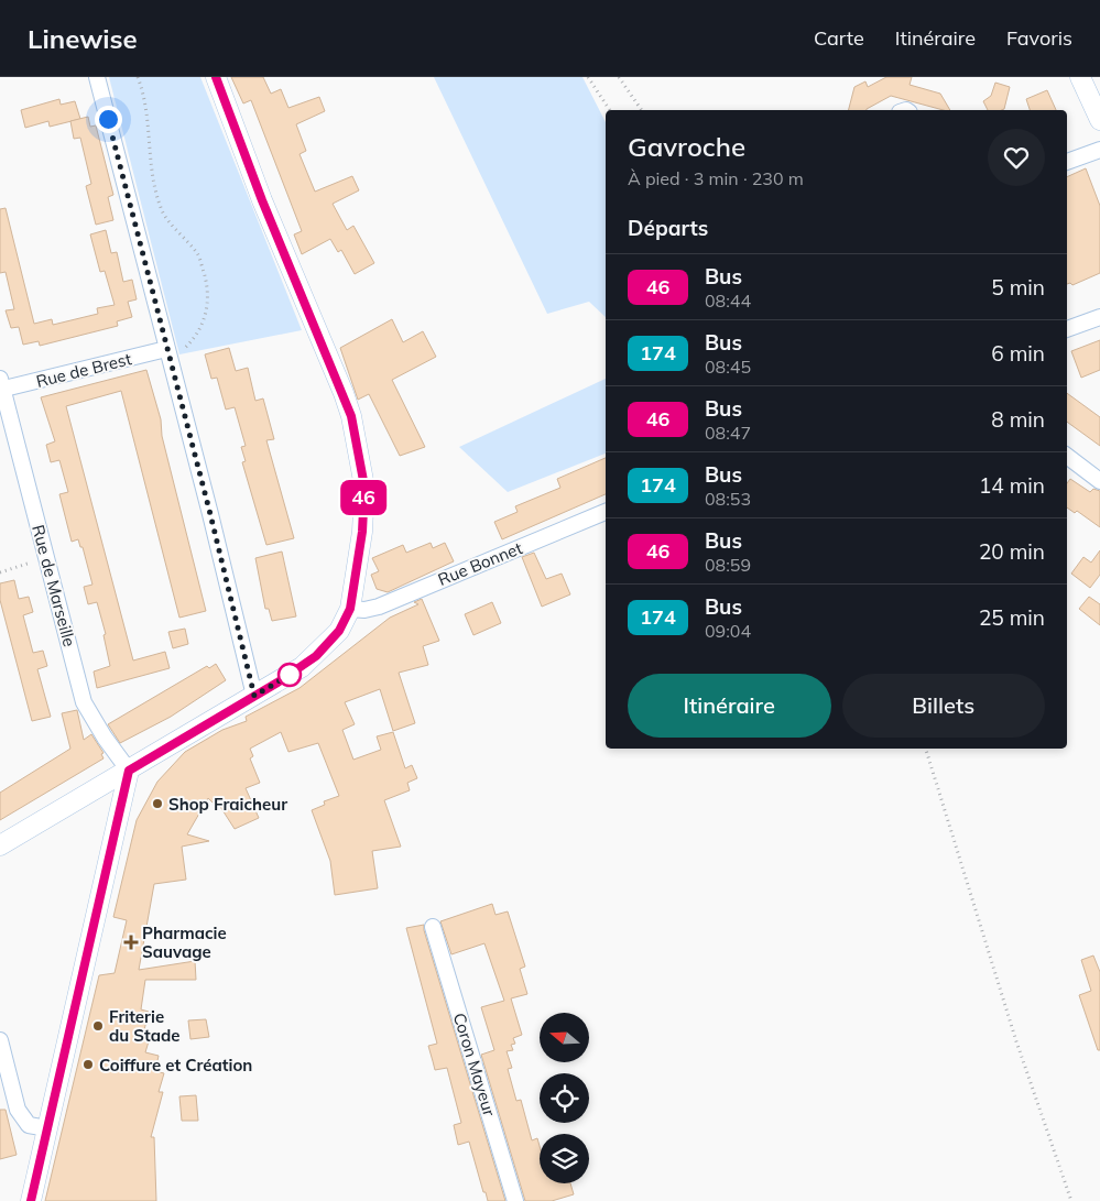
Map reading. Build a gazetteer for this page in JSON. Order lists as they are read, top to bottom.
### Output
{
  "streets": {
    "street": [
      "Rue de Brest",
      "Rue Bonnet",
      "Rue de Marseille",
      "Coron Mayeur"
    ]
  },
  "crossings": [
    ["Rue de Brest", "Rue de Marseille"]
  ],
  "places": {
    "other": ["Shop Fraicheur", "Friterie du Stade", "Coiffure et Création"],
    "health": ["Pharmacie Sauvage"]
  },
  "lines": ["bus line 46"],
  "north": "left",
  "page": {
    "header": "Linewise",
    "nav": ["Carte", "Itinéraire", "Favoris"],
    "on_map": "46",
    "heading": [
      ["Gavroche", "À pied · 3 min · 230 m"],
      "Départs"
    ],
    "list": [
      {
        "mark": "46",
        "name": "Bus",
        "note": "08:44",
        "value": "5 min"
      },
      {
        "mark": "174",
        "name": "Bus",
        "note": "08:45",
        "value": "6 min"
      },
      {
        "mark": "46",
        "name": "Bus",
        "note": "08:47",
        "value": "8 min"
      },
      {
        "mark": "174",
        "name": "Bus",
        "note": "08:53",
        "value": "14 min"
      },
      {
        "mark": "46",
        "name": "Bus",
        "note": "08:59",
        "value": "20 min"
      },
      {
        "mark": "174",
        "name": "Bus",
        "note": "09:04",
        "value": "25 min"
      }
    ],
    "buttons": ["Itinéraire", "Billets"]
  }
}
